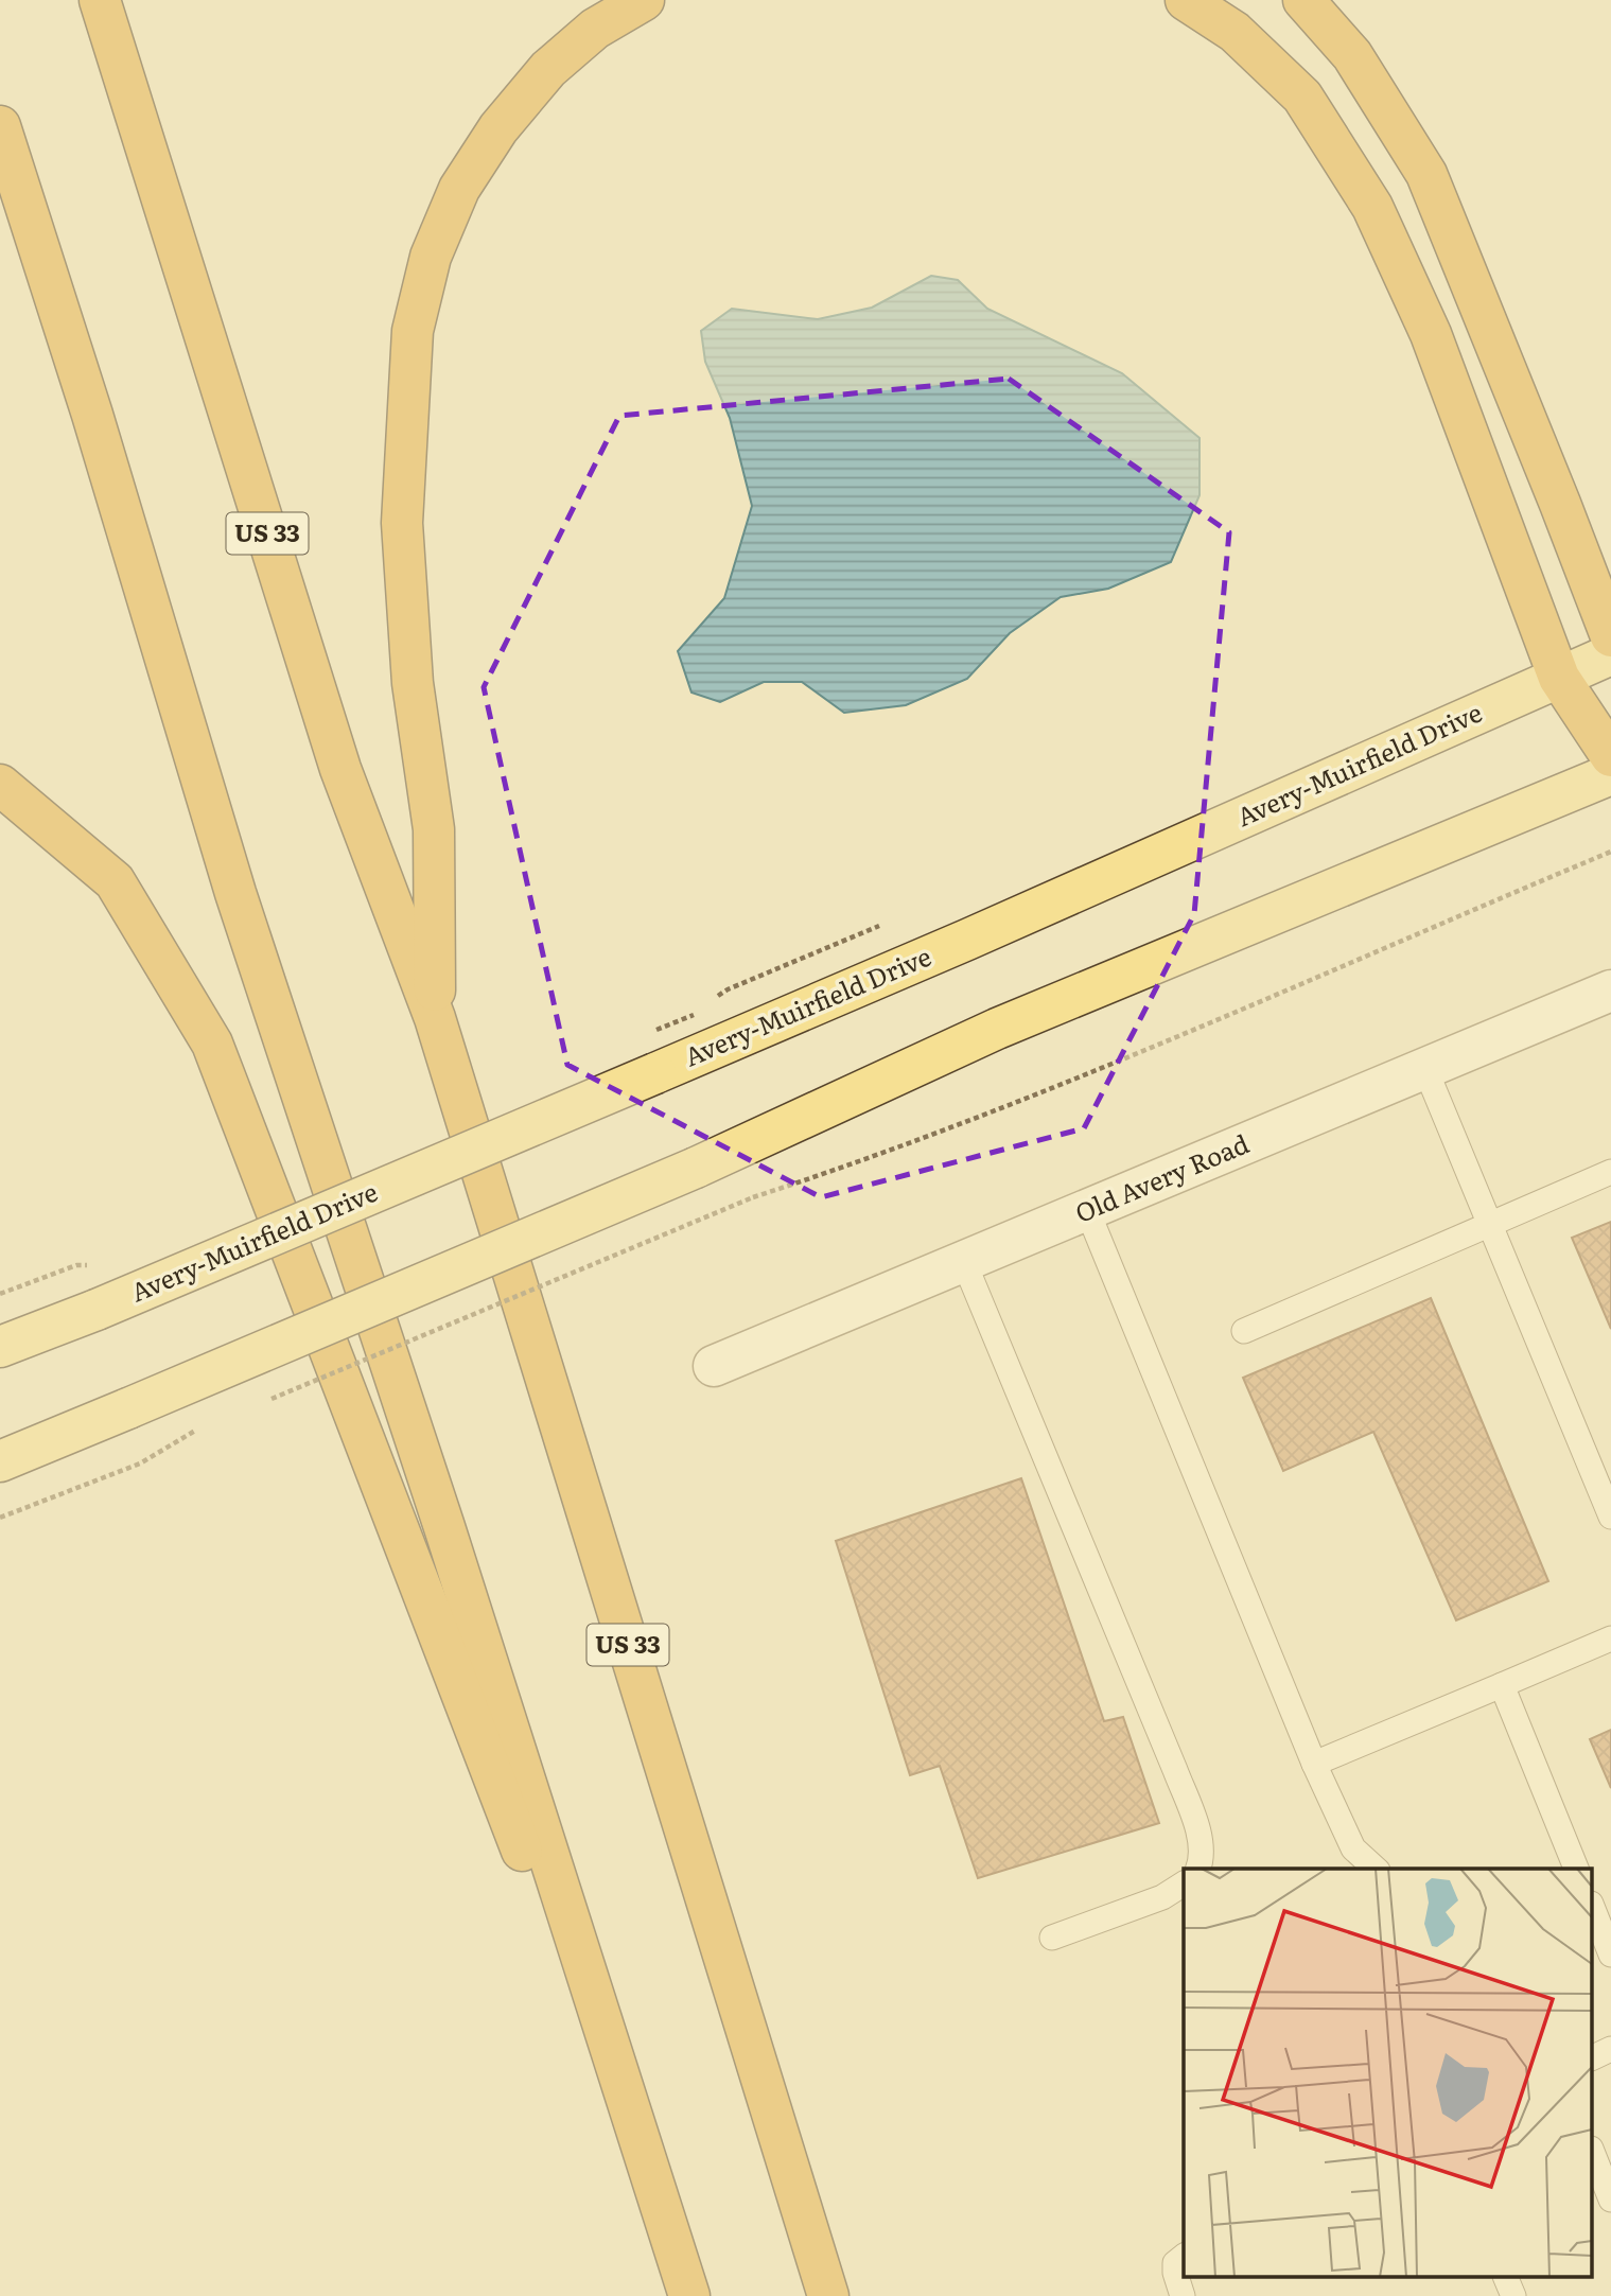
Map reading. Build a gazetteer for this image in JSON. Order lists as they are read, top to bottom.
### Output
{
  "streets": {
    "highway": ["US 33"],
    "main road": ["Avery-Muirfield Drive"],
    "street": ["Old Avery Road"]
  }
}
